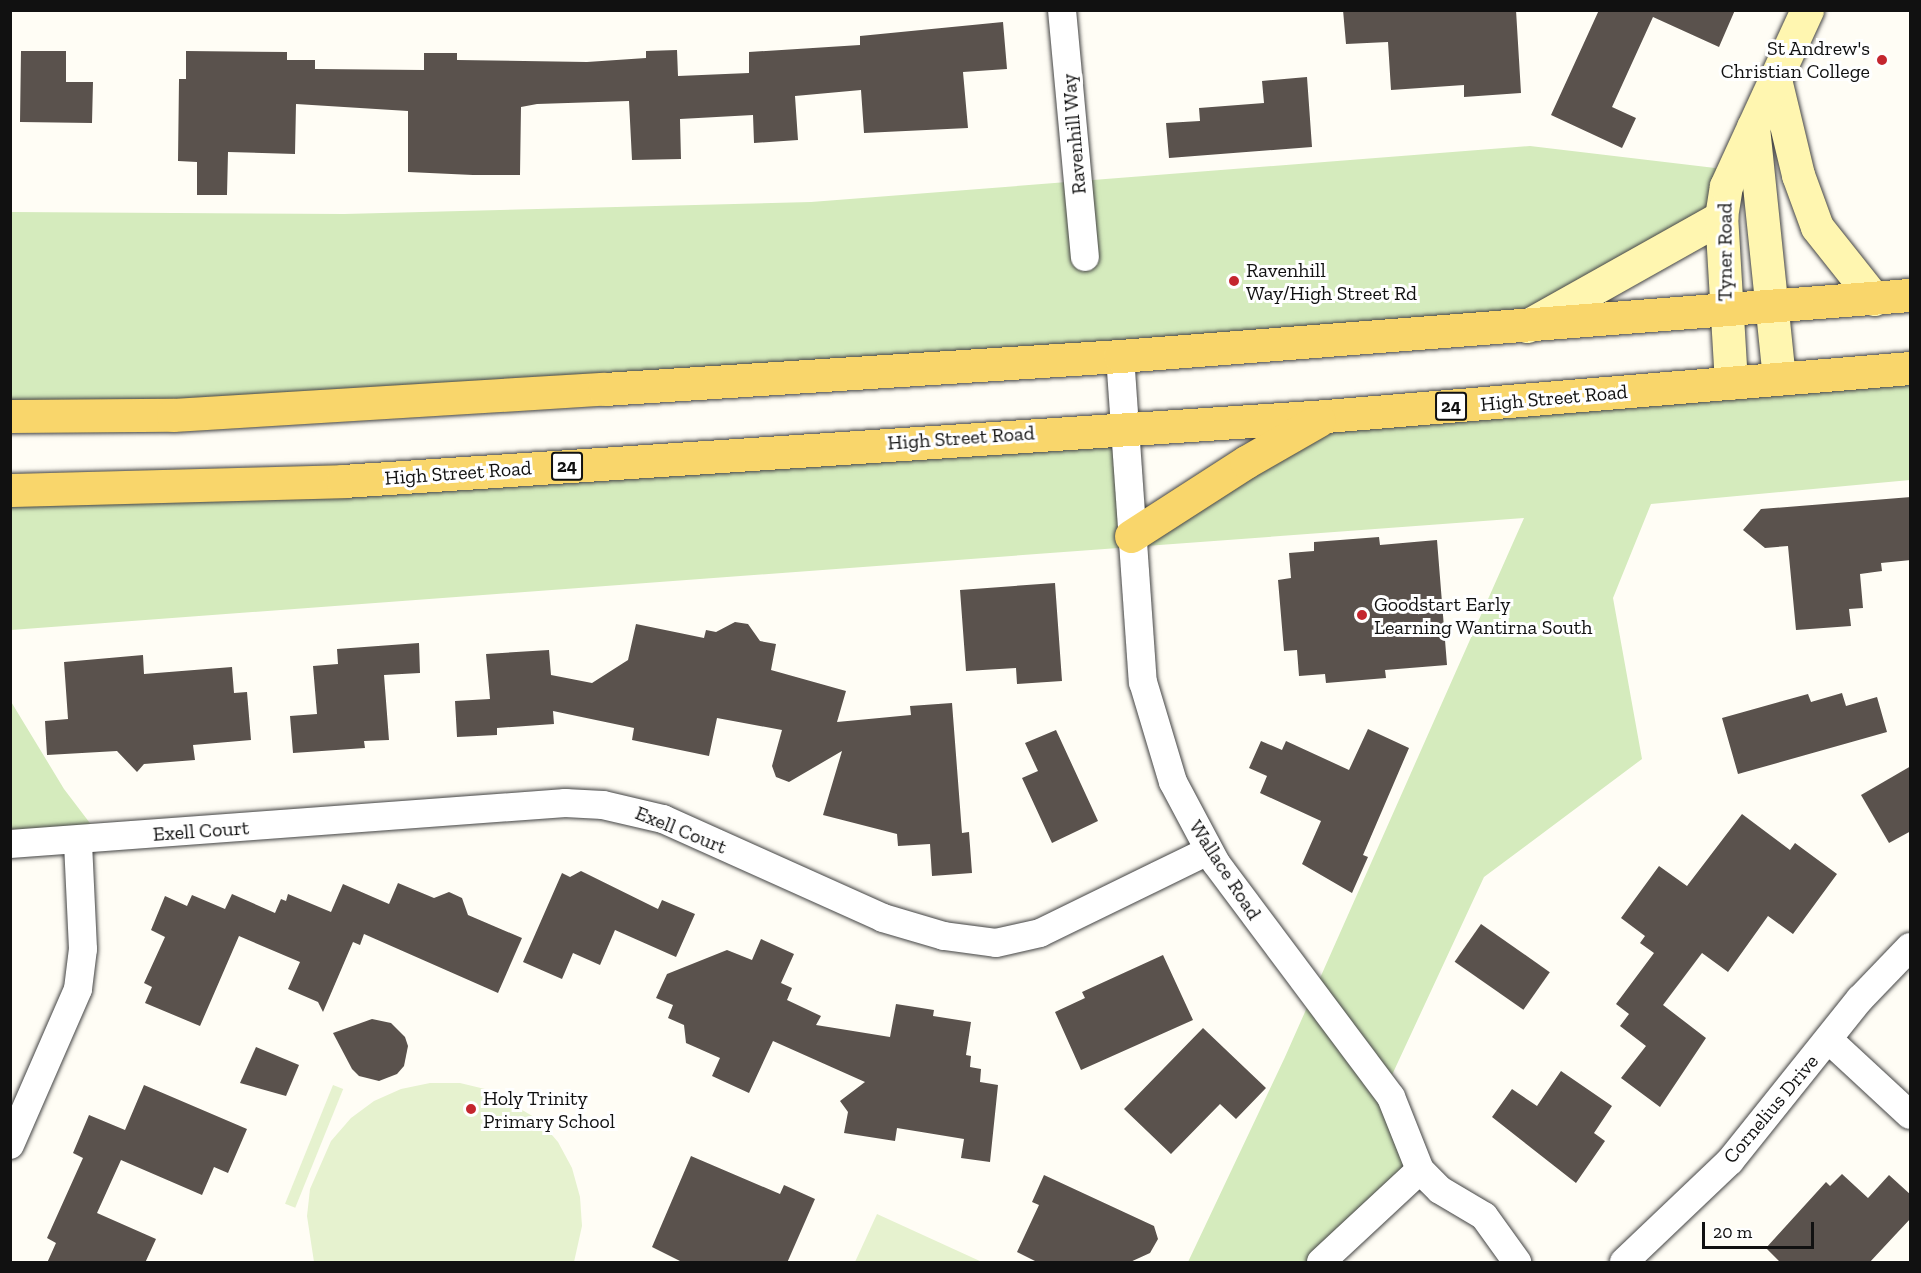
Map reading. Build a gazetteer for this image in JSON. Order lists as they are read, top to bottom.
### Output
{
  "streets": {
    "main road": ["Tyner Road", "High Street Road", "24"],
    "street": [
      "Ravenhill Way",
      "Exell Court",
      "Wallace Road",
      "Cornelius Drive"
    ]
  },
  "crossings": [
    ["Tyner Road", "High Street Road"],
    ["High Street Road", "Wallace Road"],
    ["Exell Court", "Wallace Road"]
  ],
  "places": [
    "St Andrew's Christian College",
    "Ravenhill Way/High Street Rd",
    "Goodstart Early Learning Wantirna South",
    "Holy Trinity Primary School"
  ],
  "scale_bar": "20 m"
}
